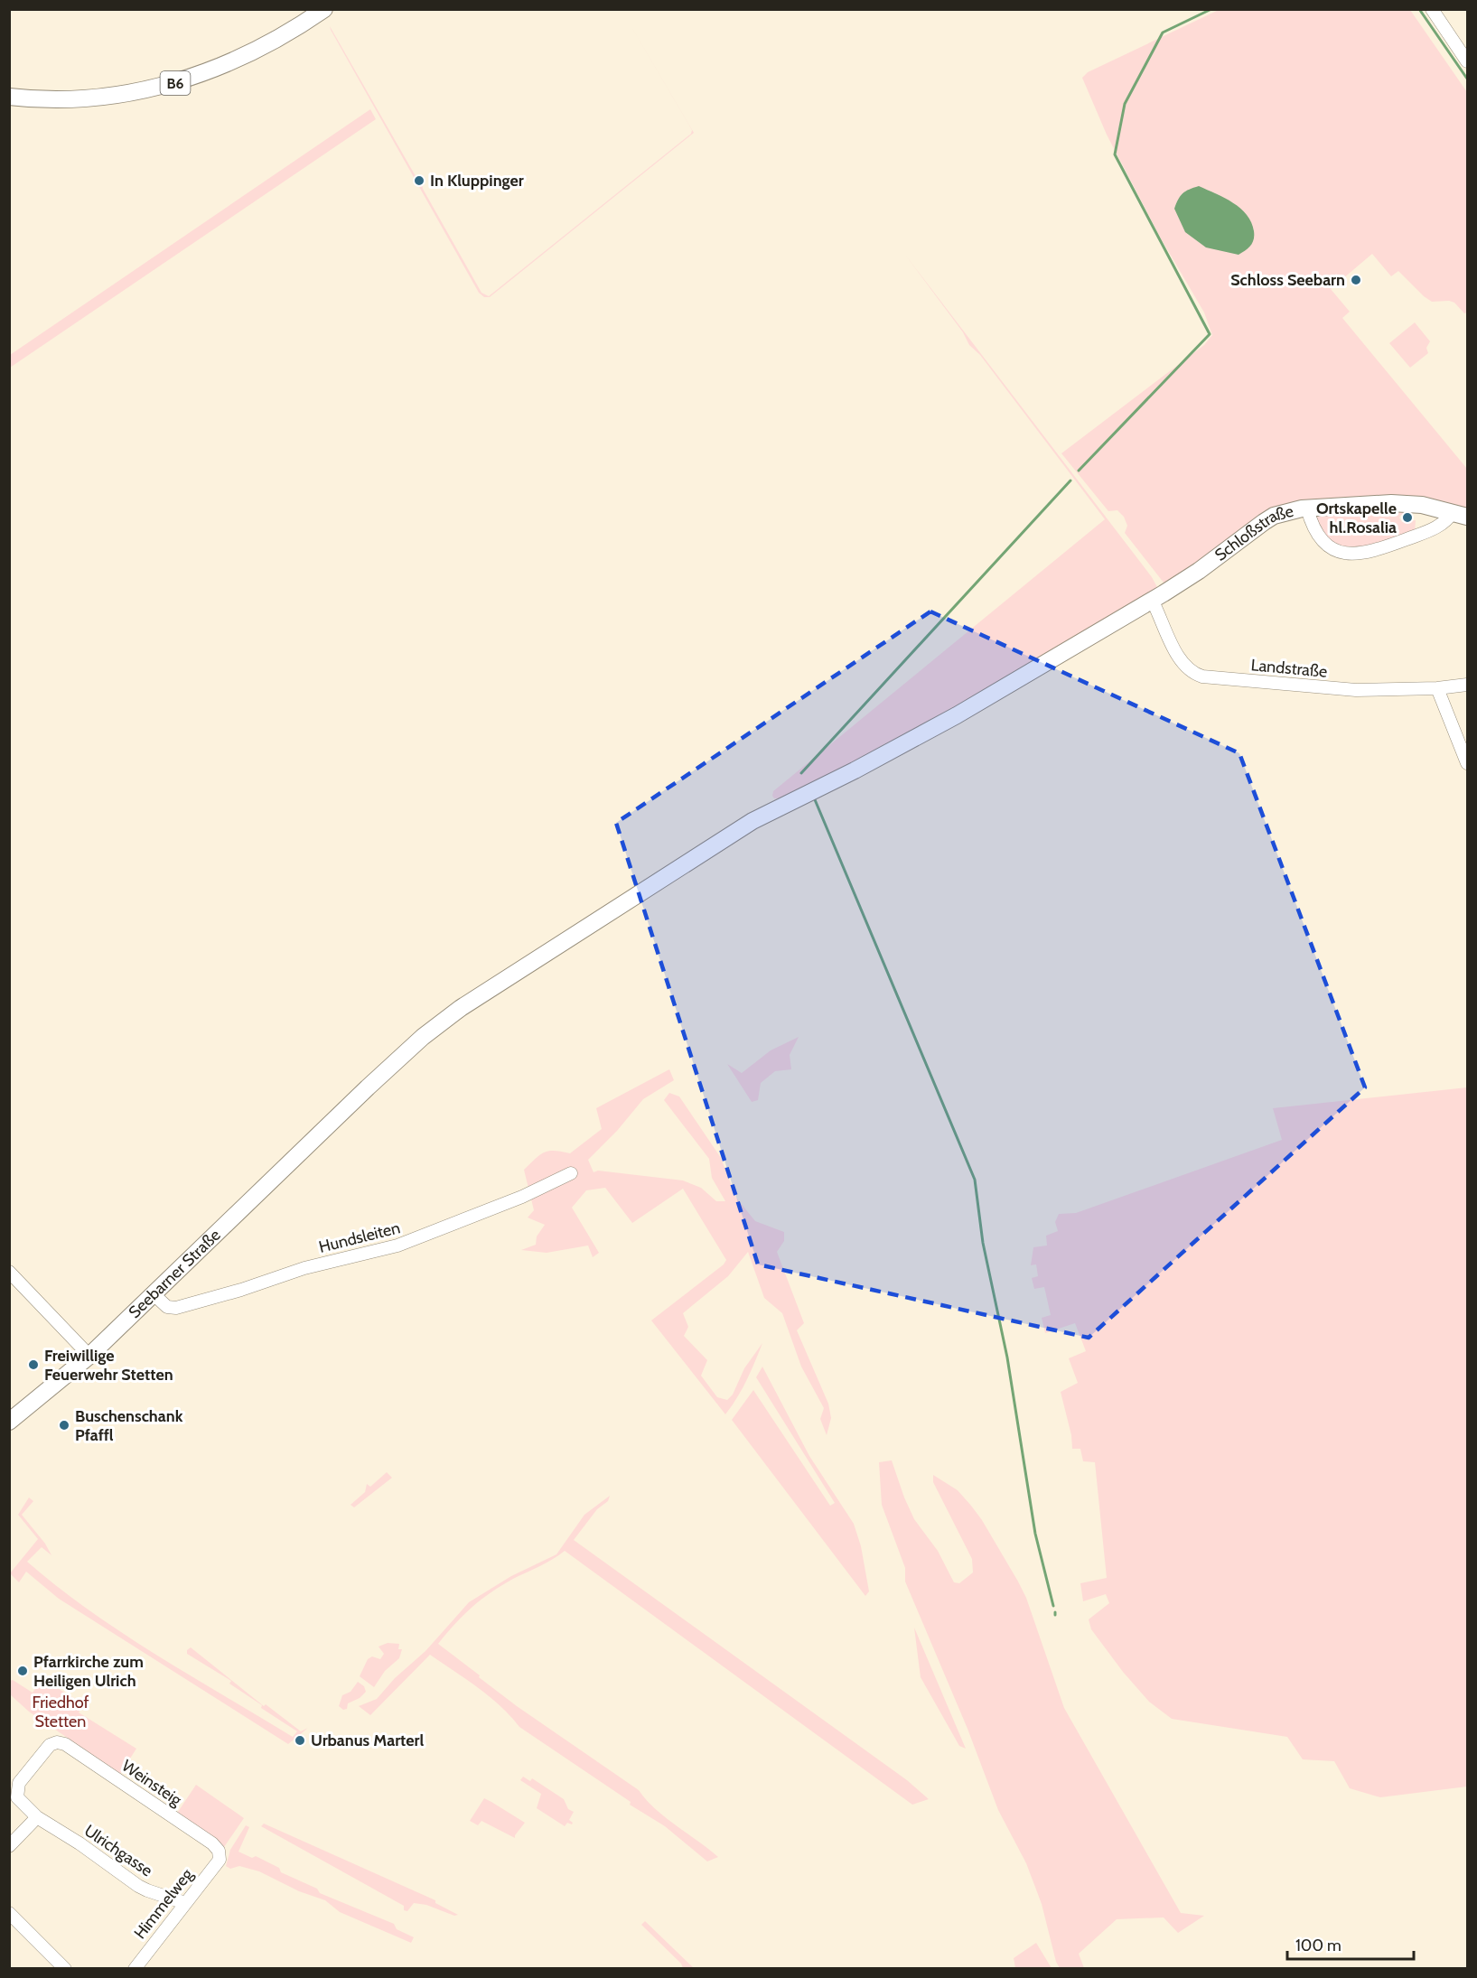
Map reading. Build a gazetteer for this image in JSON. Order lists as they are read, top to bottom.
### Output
{
  "streets": {
    "main road": ["B6", "Schloßstraße", "Seebarner Straße"],
    "street": [
      "Landstraße",
      "Hundsleiten",
      "Weinsteig",
      "Ulrichgasse",
      "Himmelweg"
    ]
  },
  "crossings": [
    ["Schloßstraße", "Landstraße"],
    ["Schloßstraße", "Seebarner Straße"],
    ["Hundsleiten", "Seebarner Straße"],
    ["Weinsteig", "Ulrichgasse"],
    ["Weinsteig", "Himmelweg"],
    ["Ulrichgasse", "Himmelweg"]
  ],
  "parks": ["Friedhof Stetten"],
  "places": [
    "In Kluppinger",
    "Schloss Seebarn",
    "Ortskapelle hl.Rosalia",
    "Freiwillige Feuerwehr Stetten",
    "Buschenschank Pfaffl",
    "Pfarrkirche zum Heiligen Ulrich",
    "Urbanus Marterl"
  ],
  "scale_bar": "100 m"
}
